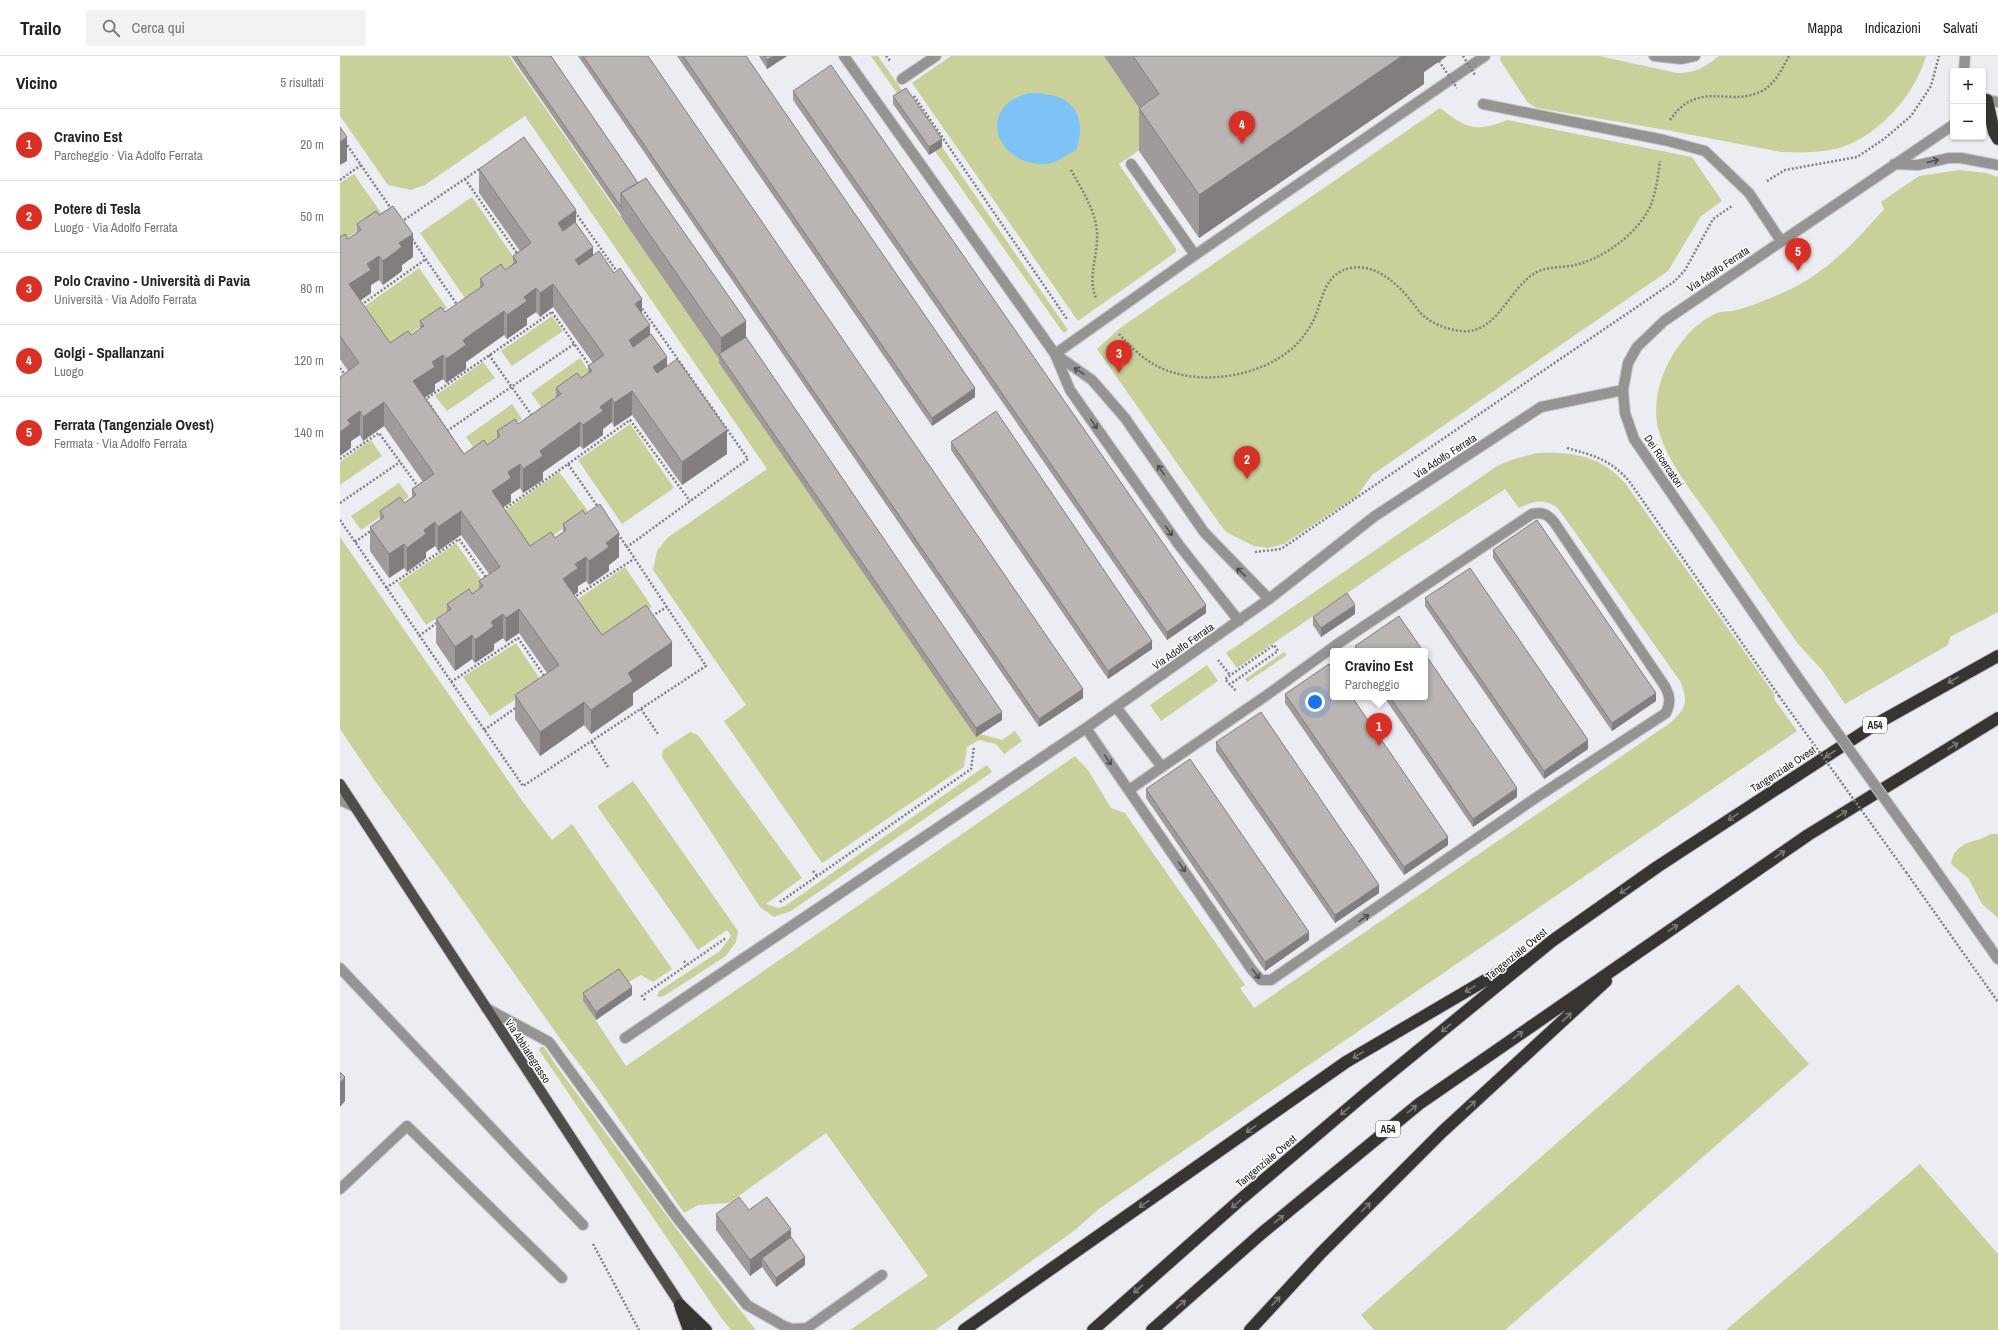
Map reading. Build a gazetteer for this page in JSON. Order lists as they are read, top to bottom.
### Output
{
  "streets": {
    "highway": ["A54", "Tangenziale Ovest"],
    "main road": ["Via Abbiategrasso"],
    "street": ["Via Adolfo Ferrata", "Dei Ricercatori"]
  },
  "crossings": [
    ["Via Adolfo Ferrata", "Dei Ricercatori"]
  ],
  "page": {
    "header": "Trailo",
    "search": "Cerca qui",
    "nav": ["Mappa", "Indicazioni", "Salvati"],
    "heading": ["Vicino", "5 risultati"],
    "map_buttons": ["+", "−"],
    "list": [
      {
        "mark": "1",
        "name": "Cravino Est",
        "note": "Parcheggio · Via Adolfo Ferrata",
        "value": "20 m"
      },
      {
        "mark": "2",
        "name": "Potere di Tesla",
        "note": "Luogo · Via Adolfo Ferrata",
        "value": "50 m"
      },
      {
        "mark": "3",
        "name": "Polo Cravino - Università di Pavia",
        "note": "Università · Via Adolfo Ferrata",
        "value": "80 m"
      },
      {
        "mark": "4",
        "name": "Golgi - Spallanzani",
        "note": "Luogo",
        "value": "120 m"
      },
      {
        "mark": "5",
        "name": "Ferrata (Tangenziale Ovest)",
        "note": "Fermata · Via Adolfo Ferrata",
        "value": "140 m"
      }
    ],
    "pins": [
      "4",
      "5",
      "3",
      "2",
      "1"
    ],
    "popup": ["Cravino Est", "Parcheggio"]
  }
}
